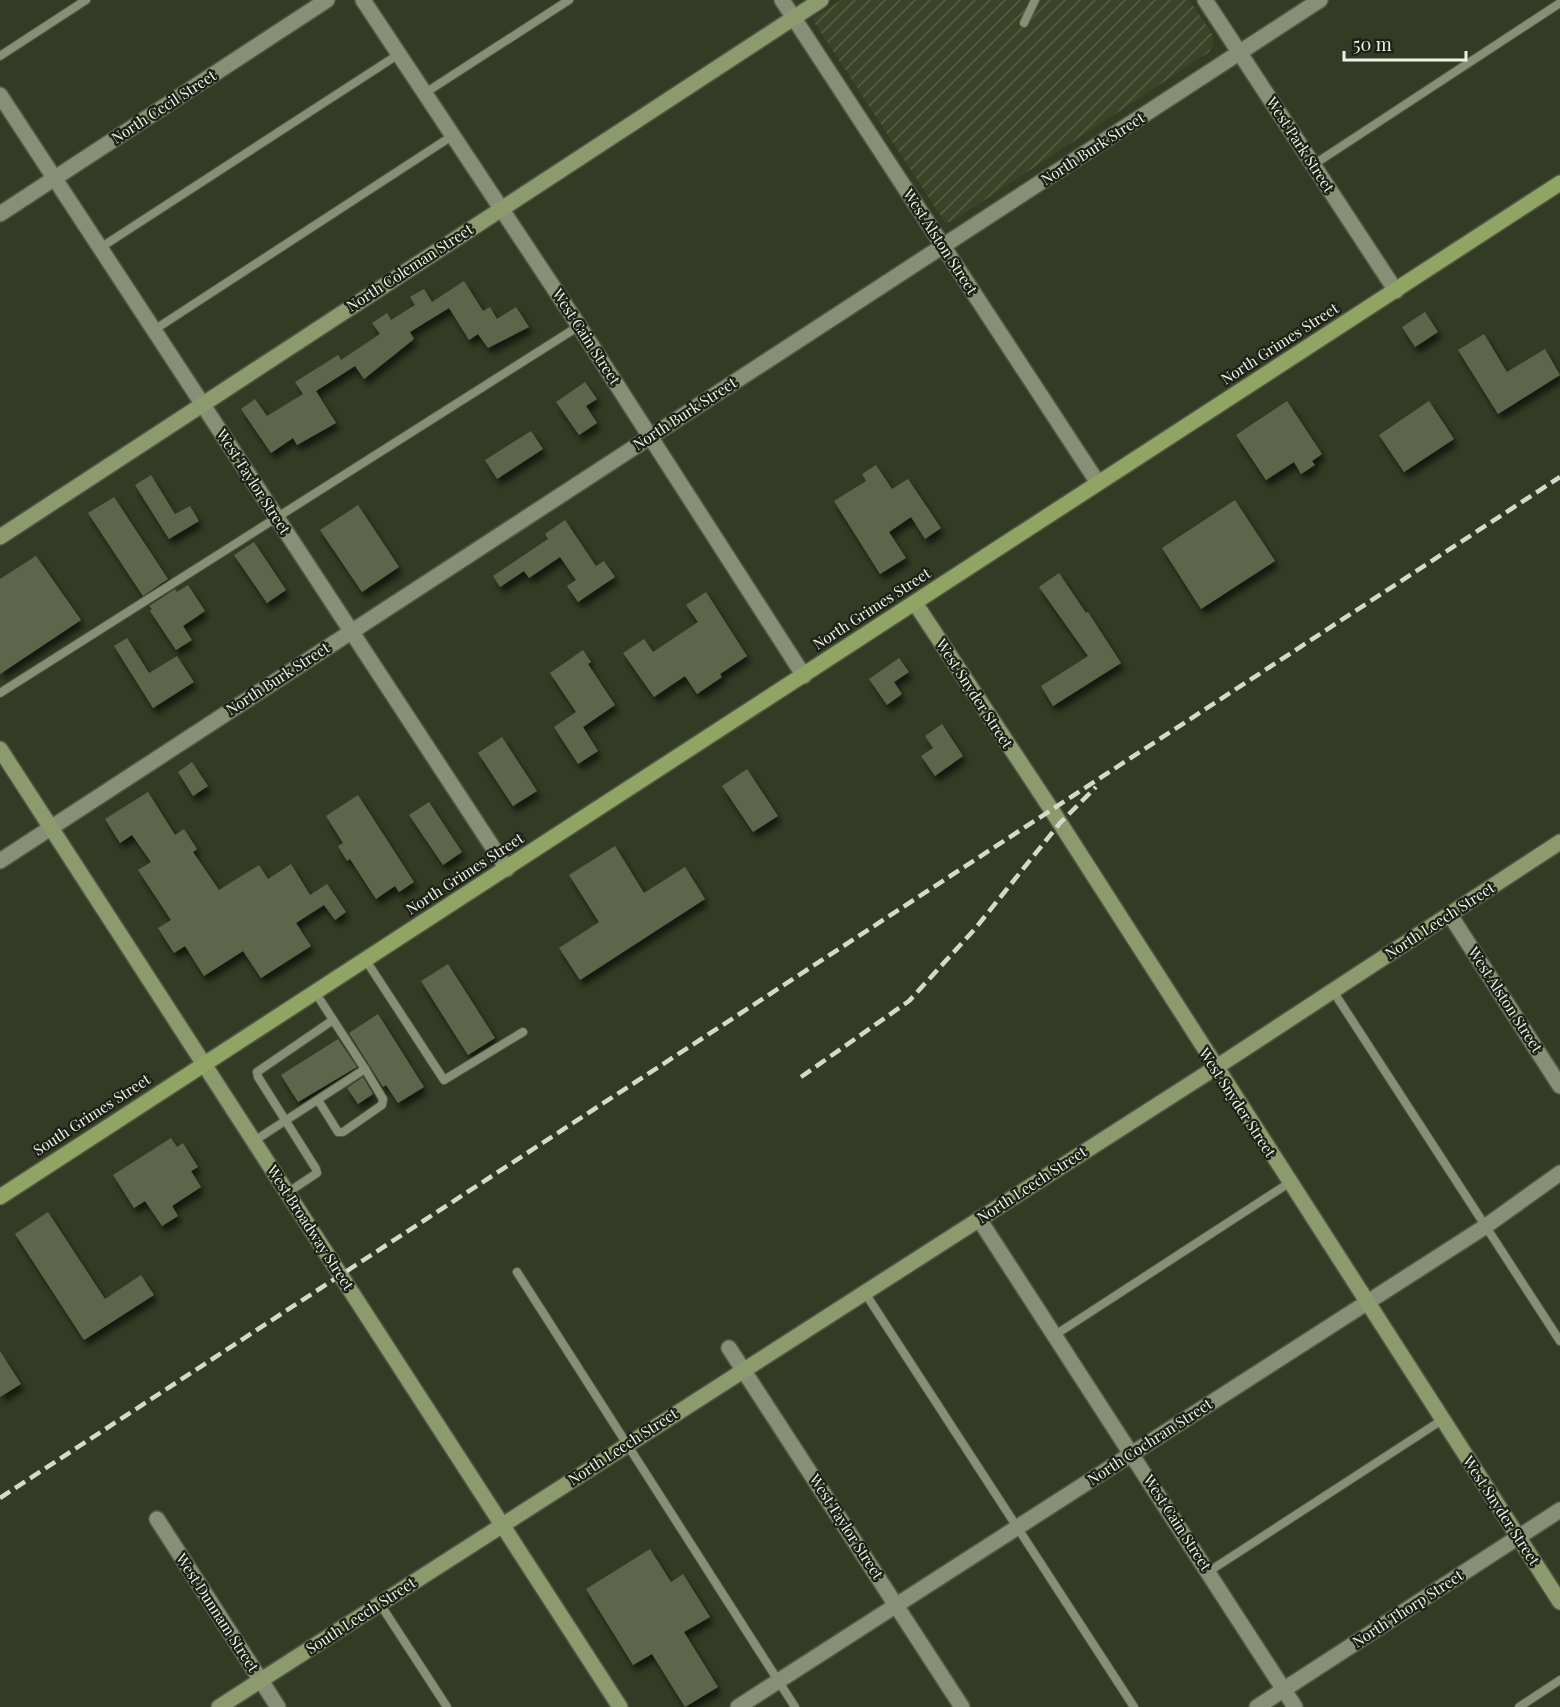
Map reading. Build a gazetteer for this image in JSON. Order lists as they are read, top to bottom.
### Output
{
  "streets": {
    "main road": ["North Grimes Street", "South Grimes Street"],
    "street": [
      "North Cecil Street",
      "West Park Street",
      "North Burk Street",
      "West Alston Street",
      "North Coleman Street",
      "West Cain Street",
      "West Taylor Street",
      "West Snyder Street",
      "North Leech Street",
      "West Broadway Street",
      "North Cochran Street",
      "North Thorp Street",
      "West Dunnam Street",
      "South Leech Street"
    ]
  },
  "crossings": [
    ["North Cecil Street", "West Taylor Street"],
    ["West Park Street", "North Burk Street"],
    ["West Park Street", "North Grimes Street"],
    ["North Burk Street", "West Alston Street"],
    ["North Burk Street", "West Cain Street"],
    ["North Burk Street", "West Taylor Street"],
    ["North Burk Street", "West Broadway Street"],
    ["West Alston Street", "North Coleman Street"],
    ["West Alston Street", "North Grimes Street"],
    ["West Alston Street", "North Leech Street"],
    ["North Coleman Street", "West Cain Street"],
    ["North Coleman Street", "West Taylor Street"],
    ["West Cain Street", "North Grimes Street"],
    ["West Cain Street", "North Leech Street"],
    ["West Cain Street", "North Cochran Street"],
    ["West Cain Street", "North Thorp Street"],
    ["North Grimes Street", "West Taylor Street"],
    ["North Grimes Street", "West Snyder Street"],
    ["North Grimes Street", "South Grimes Street"],
    ["North Grimes Street", "West Broadway Street"],
    ["West Taylor Street", "North Leech Street"],
    ["West Taylor Street", "North Cochran Street"],
    ["West Snyder Street", "North Leech Street"],
    ["West Snyder Street", "North Cochran Street"],
    ["West Snyder Street", "North Thorp Street"],
    ["North Leech Street", "West Broadway Street"],
    ["North Leech Street", "South Leech Street"],
    ["South Grimes Street", "West Broadway Street"],
    ["West Broadway Street", "South Leech Street"],
    ["West Dunnam Street", "South Leech Street"]
  ],
  "scale_bar": "50 m"
}
